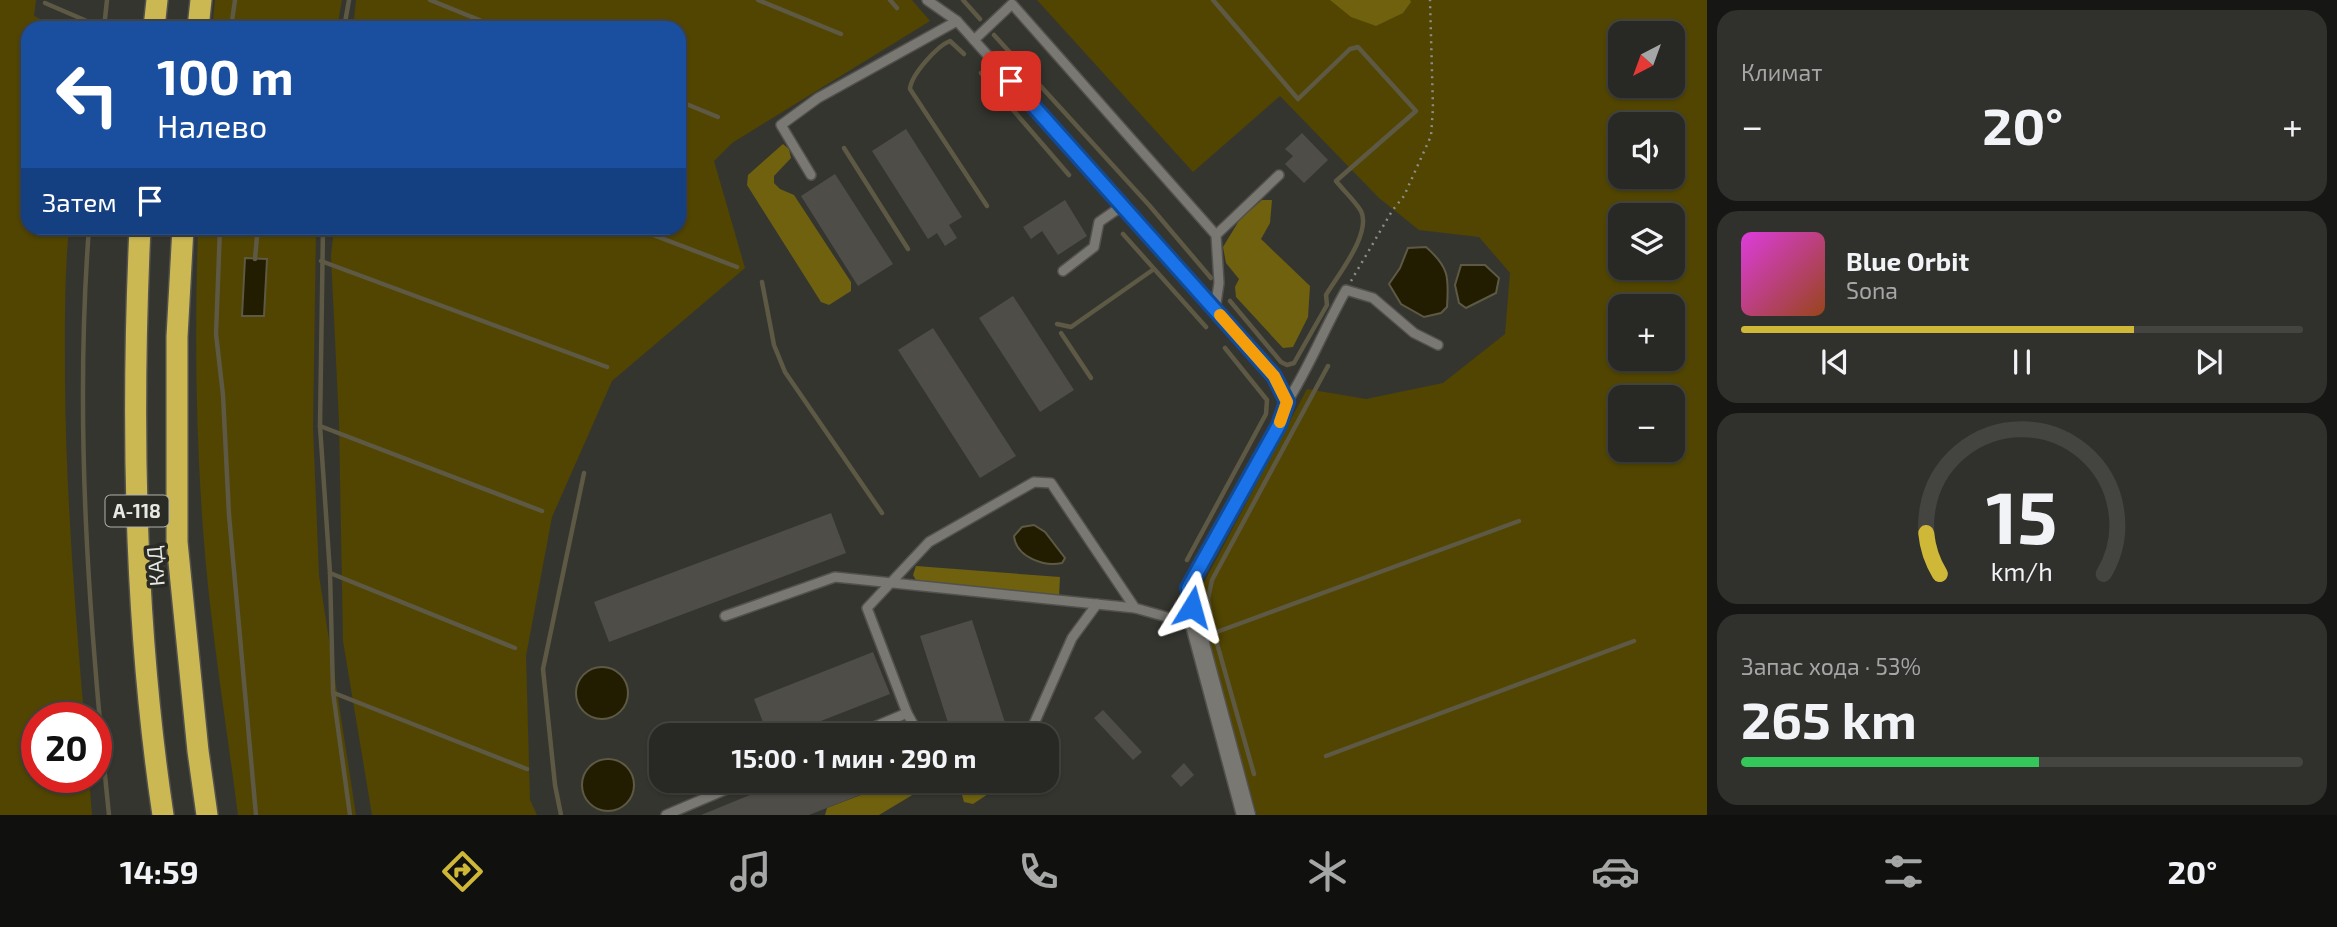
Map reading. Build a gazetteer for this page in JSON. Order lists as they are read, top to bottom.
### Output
{
  "streets": {
    "highway": ["А-118", "КАД"]
  },
  "north": "bottom left",
  "page": {
    "tile": [
      "Климат",
      ["Запас хода · 53%", "265 km"]
    ],
    "map_buttons": ["+", "−"],
    "turn": ["100 m", "Налево"],
    "heat": ["−", "20°", "+"],
    "then": "Затем",
    "song": ["Blue Orbit", "Sona"],
    "limit": "20",
    "trip": "15:00 · 1 мин · 290 m",
    "tabs": ["14:59", "20°"],
    "gauge": ["15", "km/h"]
  }
}
